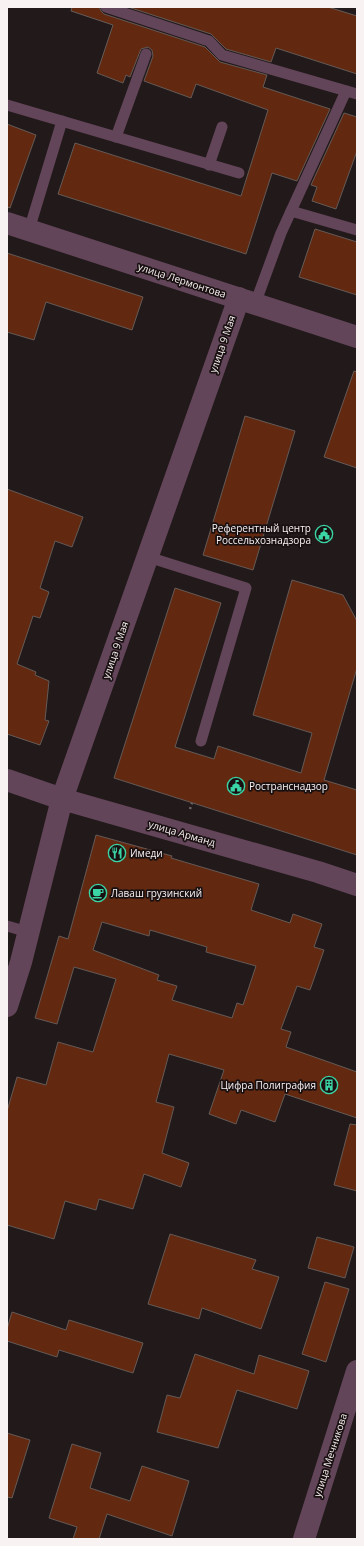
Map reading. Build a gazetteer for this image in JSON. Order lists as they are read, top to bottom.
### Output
{
  "streets": {
    "street": [
      "улица Лермонтова",
      "улица 9 Мая",
      "улица Арманд",
      "улица Мечникова"
    ]
  },
  "crossings": [
    ["улица Лермонтова", "улица 9 Мая"],
    ["улица 9 Мая", "улица Арманд"]
  ],
  "places": {
    "public building": ["Референтный центр Россельхознадзора", "Ространснадзор"],
    "restaurant": ["Имеди"],
    "cafe": ["Лаваш грузинский"],
    "building": ["Цифра Полиграфия"]
  }
}
